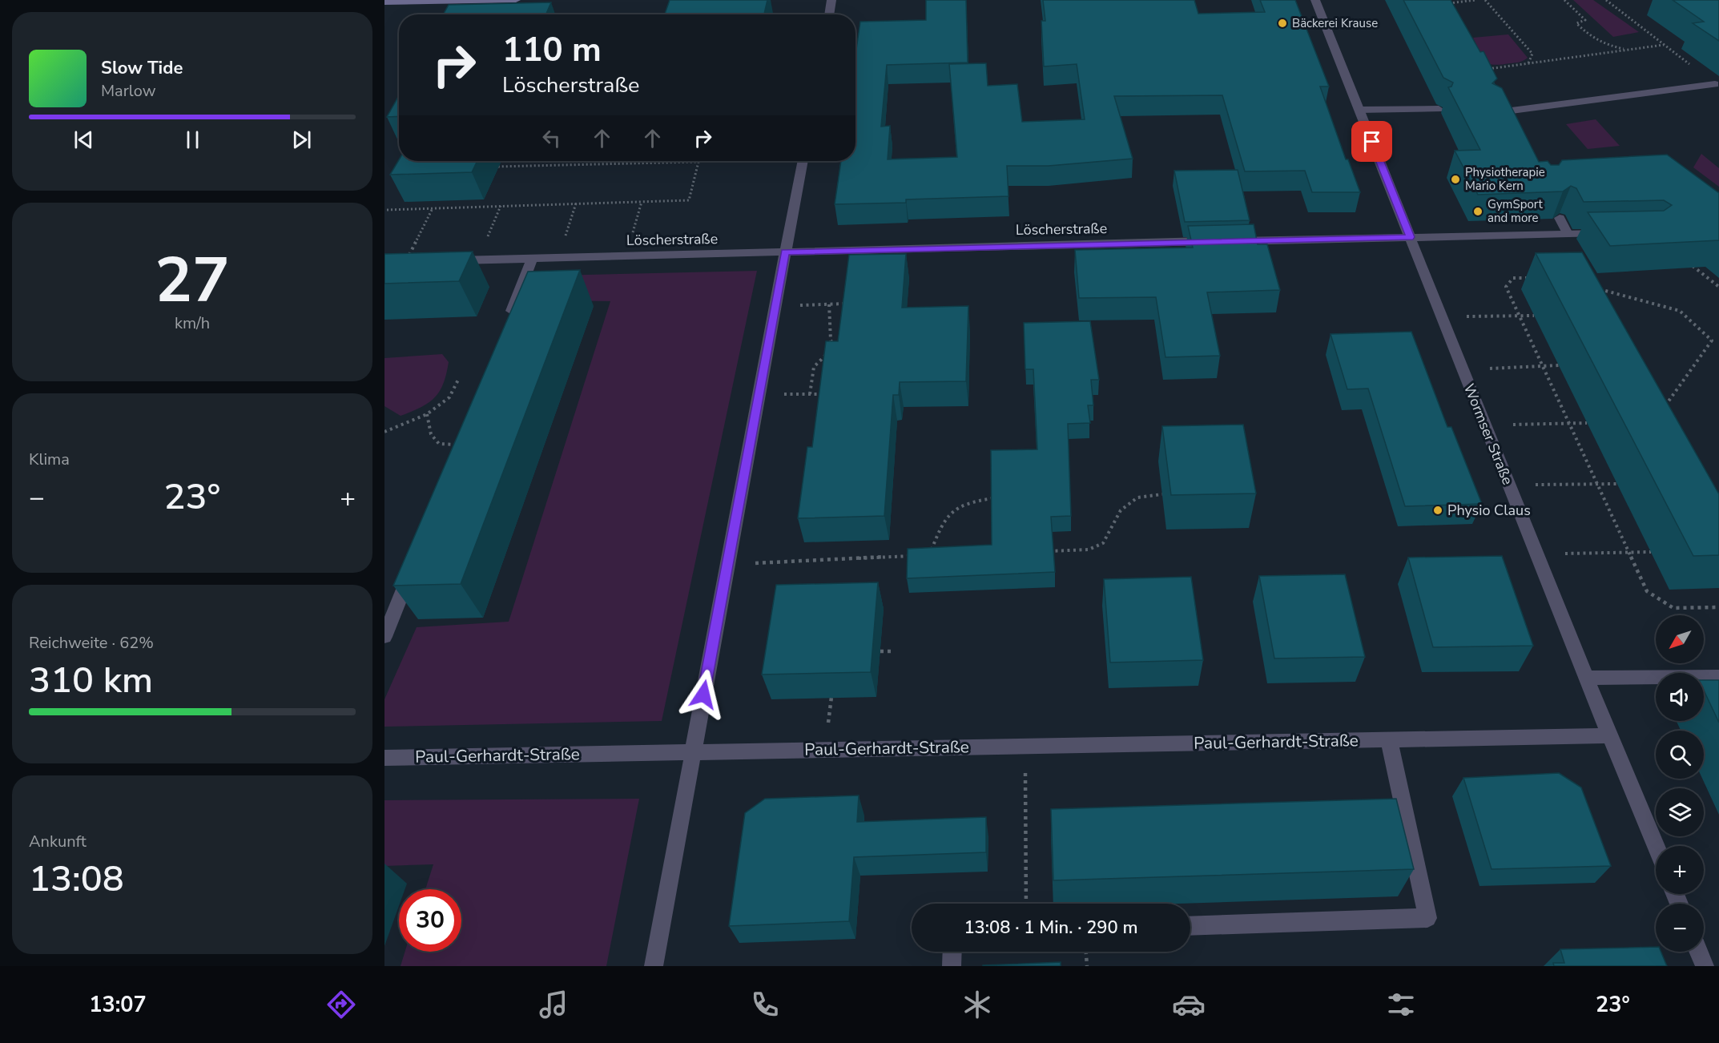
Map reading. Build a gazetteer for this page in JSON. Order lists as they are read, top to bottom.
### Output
{
  "streets": {
    "street": ["Löscherstraße", "Wormser Straße", "Paul-Gerhardt-Straße"]
  },
  "crossings": [
    ["Löscherstraße", "Wormser Straße"],
    ["Wormser Straße", "Paul-Gerhardt-Straße"]
  ],
  "places": [
    "Bäckerei Krause",
    "Physiotherapie Mario Kern",
    "GymSport and more",
    "Physio Claus"
  ],
  "north": "bottom left",
  "page": {
    "turn": ["110 m", "Löscherstraße"],
    "song": ["Slow Tide", "Marlow"],
    "tile": [
      ["27", "km/h"],
      "Klima",
      ["Reichweite · 62%", "310 km"],
      ["Ankunft", "13:08"]
    ],
    "heat": ["−", "23°", "+"],
    "map_buttons": ["+", "−"],
    "limit": "30",
    "trip": "13:08 · 1 Min. · 290 m",
    "tabs": ["13:07", "23°"]
  }
}
